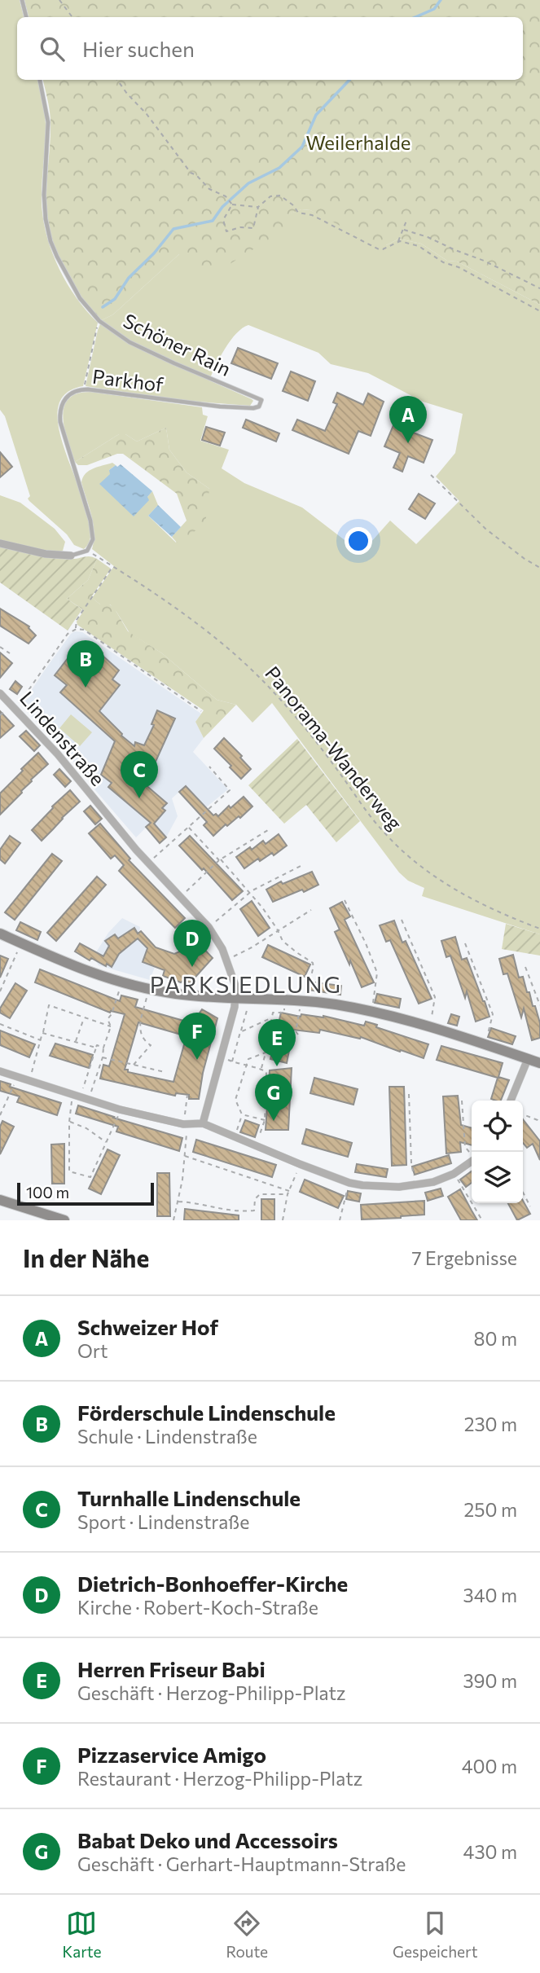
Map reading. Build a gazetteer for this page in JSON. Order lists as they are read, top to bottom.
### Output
{
  "streets": {
    "street": ["Lindenstraße"],
    "lane": ["Schöner Rain", "Parkhof"],
    "path": ["Panorama-Wanderweg"]
  },
  "crossings": [
    ["Schöner Rain", "Parkhof"],
    ["Parkhof", "Panorama-Wanderweg"]
  ],
  "districts": ["PARKSIEDLUNG"],
  "parks": ["Weilerhalde"],
  "scale_bar": "100 m",
  "page": {
    "search": "Hier suchen",
    "pins": [
      "A",
      "B",
      "C",
      "D",
      "F",
      "E",
      "G"
    ],
    "scale": "100 m",
    "heading": ["In der Nähe", "7 Ergebnisse"],
    "list": [
      {
        "mark": "A",
        "name": "Schweizer Hof",
        "note": "Ort",
        "value": "80 m"
      },
      {
        "mark": "B",
        "name": "Förderschule Lindenschule",
        "note": "Schule · Lindenstraße",
        "value": "230 m"
      },
      {
        "mark": "C",
        "name": "Turnhalle Lindenschule",
        "note": "Sport · Lindenstraße",
        "value": "250 m"
      },
      {
        "mark": "D",
        "name": "Dietrich-Bonhoeffer-Kirche",
        "note": "Kirche · Robert-Koch-Straße",
        "value": "340 m"
      },
      {
        "mark": "E",
        "name": "Herren Friseur Babi",
        "note": "Geschäft · Herzog-Philipp-Platz",
        "value": "390 m"
      },
      {
        "mark": "F",
        "name": "Pizzaservice Amigo",
        "note": "Restaurant · Herzog-Philipp-Platz",
        "value": "400 m"
      },
      {
        "mark": "G",
        "name": "Babat Deko und Accessoirs",
        "note": "Geschäft · Gerhart-Hauptmann-Straße",
        "value": "430 m"
      }
    ],
    "nav": ["Karte", "Route", "Gespeichert"]
  }
}
